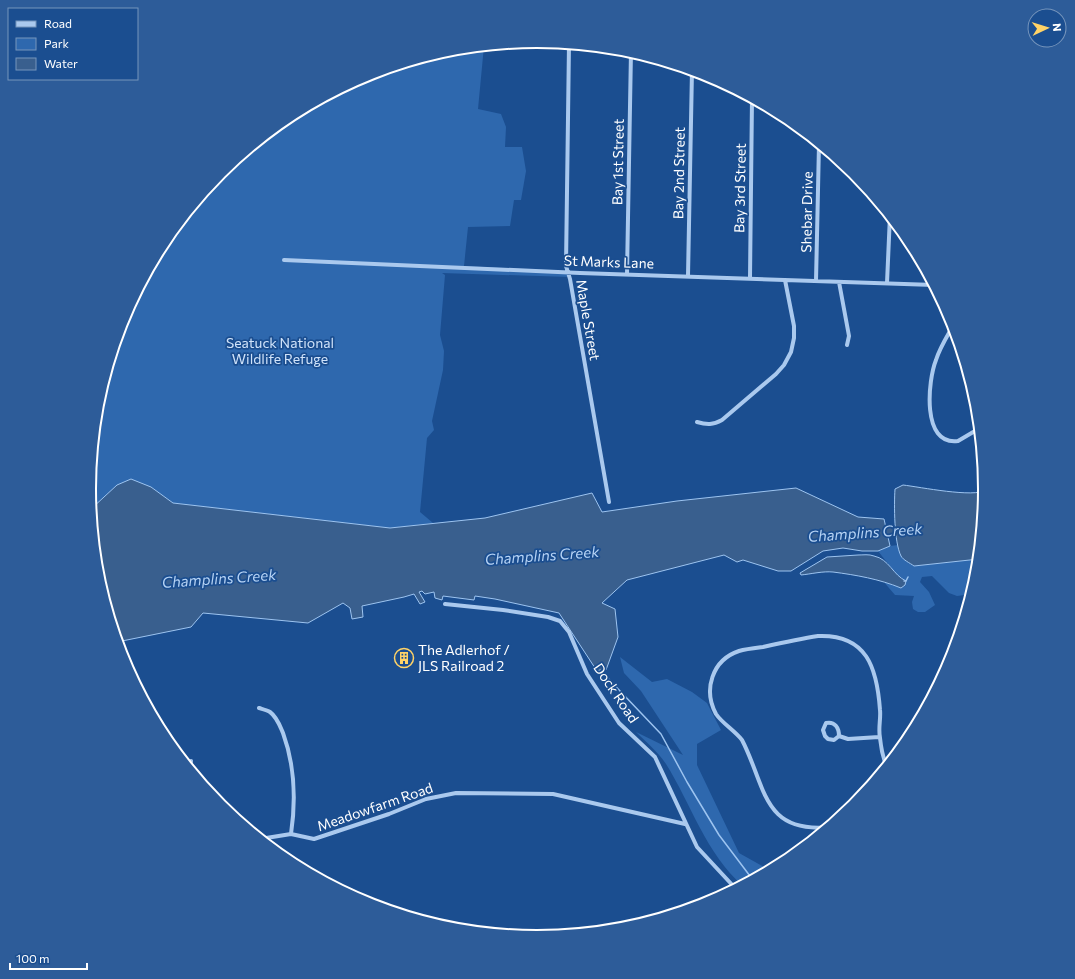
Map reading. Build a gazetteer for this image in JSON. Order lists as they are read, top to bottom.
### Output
{
  "streets": {
    "street": [
      "Bay 1st Street",
      "Bay 2nd Street",
      "Bay 3rd Street",
      "Shebar Drive",
      "St Marks Lane",
      "Maple Street",
      "Dock Road",
      "Meadowfarm Road"
    ]
  },
  "crossings": [
    ["Bay 1st Street", "St Marks Lane"],
    ["Bay 2nd Street", "St Marks Lane"],
    ["Bay 3rd Street", "St Marks Lane"],
    ["Shebar Drive", "St Marks Lane"],
    ["St Marks Lane", "Maple Street"],
    ["Dock Road", "Meadowfarm Road"]
  ],
  "water": ["Champlins Creek"],
  "parks": ["Seatuck National Wildlife Refuge"],
  "places": {
    "building": ["The Adlerhof / JLS Railroad 2"]
  },
  "legend": ["Road", "Park", "Water"],
  "scale_bar": "100 m",
  "north": "right"
}
